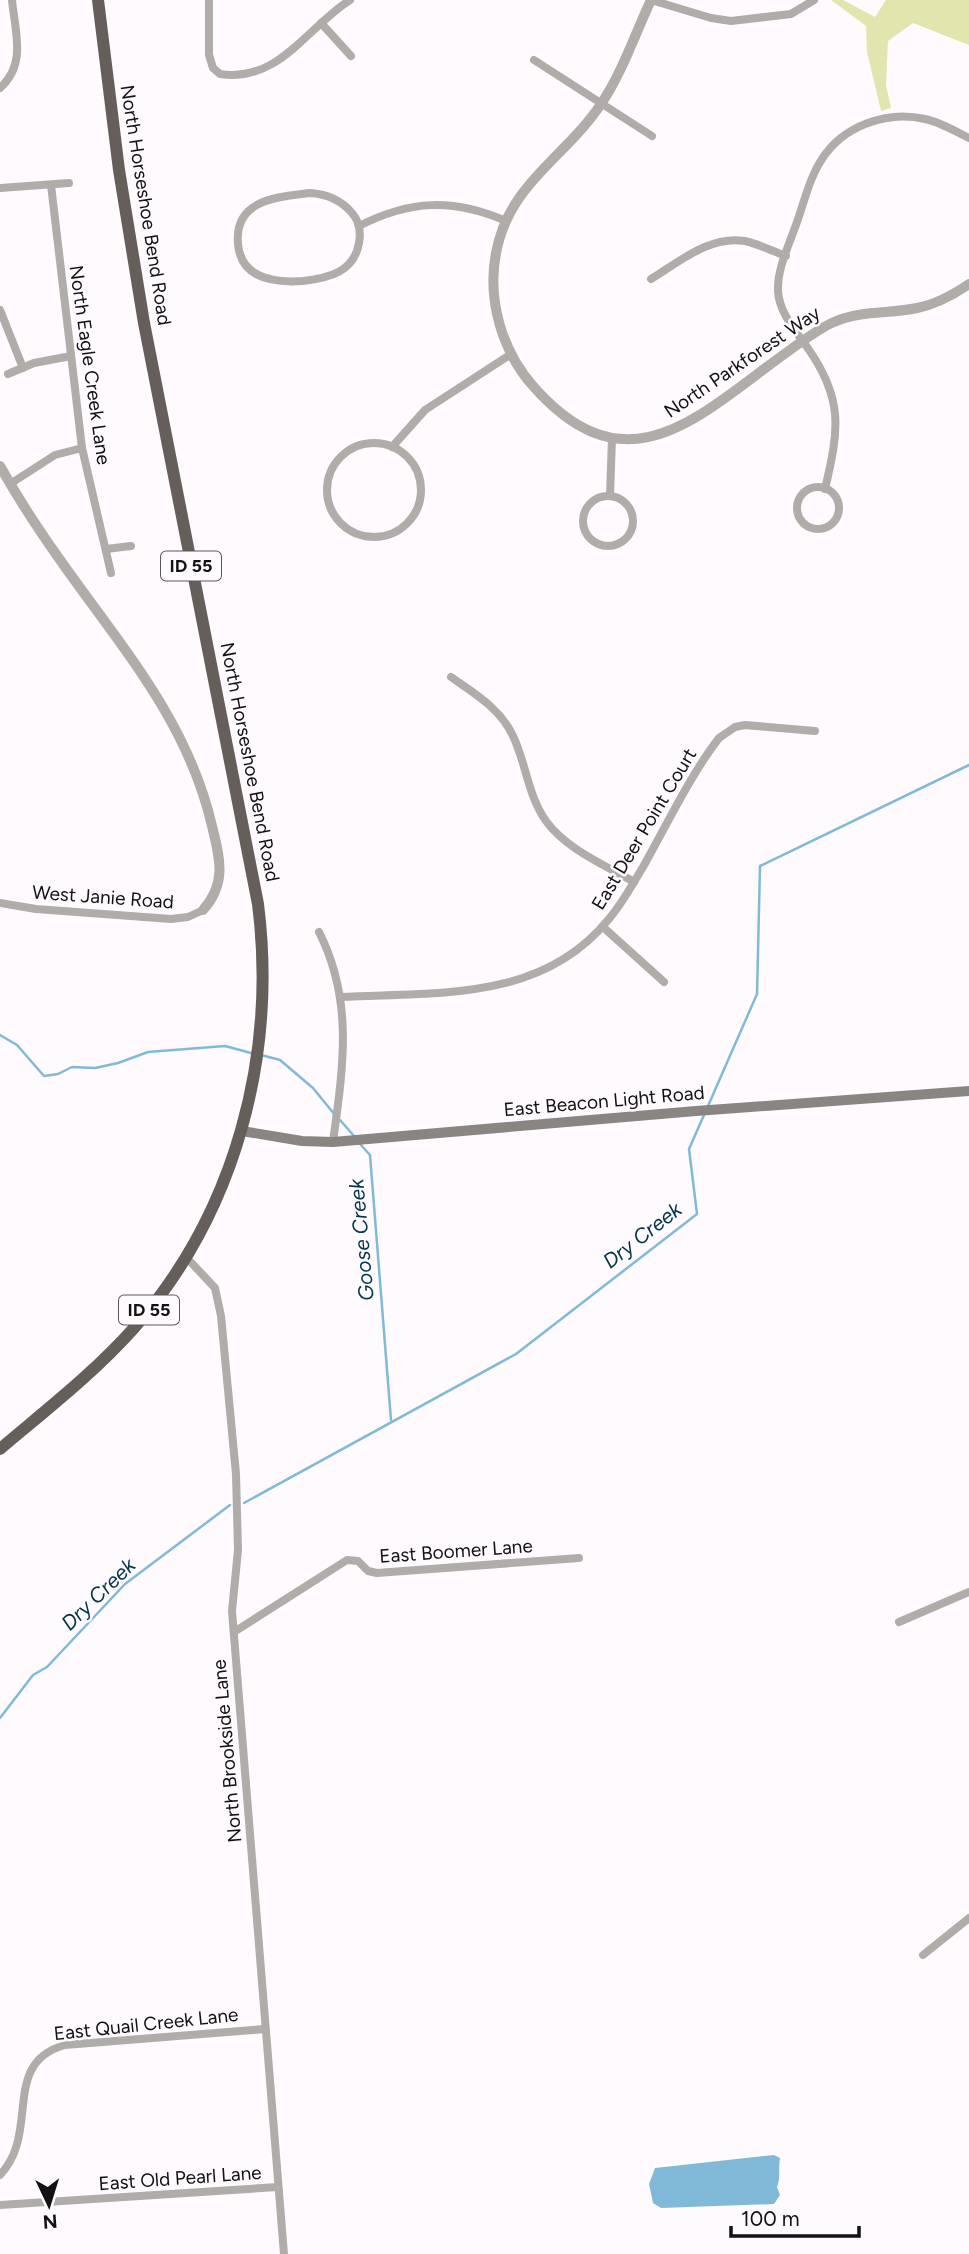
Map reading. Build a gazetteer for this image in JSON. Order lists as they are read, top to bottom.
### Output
{
  "streets": {
    "highway": ["North Horseshoe Bend Road", "ID 55"],
    "main road": ["East Beacon Light Road"],
    "street": [
      "North Parkforest Way",
      "North Eagle Creek Lane",
      "East Deer Point Court",
      "West Janie Road",
      "East Boomer Lane",
      "North Brookside Lane",
      "East Quail Creek Lane",
      "East Old Pearl Lane"
    ]
  },
  "crossings": [
    ["North Horseshoe Bend Road", "East Beacon Light Road"],
    ["North Horseshoe Bend Road", "North Brookside Lane"],
    ["East Boomer Lane", "North Brookside Lane"],
    ["North Brookside Lane", "East Quail Creek Lane"],
    ["North Brookside Lane", "East Old Pearl Lane"]
  ],
  "water": ["Dry Creek", "Goose Creek"],
  "scale_bar": "100 m",
  "north": "bottom"
}
